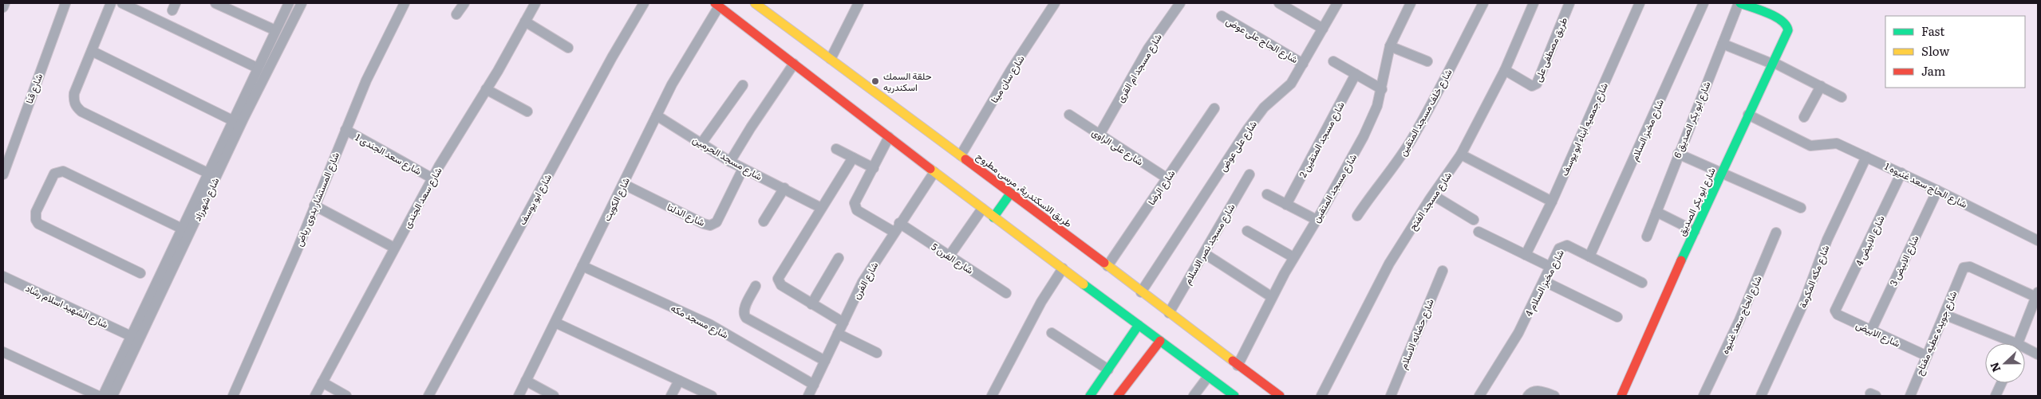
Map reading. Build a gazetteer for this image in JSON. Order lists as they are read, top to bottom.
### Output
{
  "streets": {
    "main road": ["طريق الاسكندرية, مرسى مطروح", "شارع ابو بكر الصديق"],
    "street": [
      "شارع الحاج على عوض",
      "طريق مصطفى على",
      "شارع مسجد ام القرى",
      "شارع سان مينا",
      "شارع قنا",
      "شارع خلف مسجد المتقين",
      "شارع ابو بكر الصديق 6",
      "شارع جمعيه أبناء ابو يوسف",
      "شارع مخبز السلام",
      "شارع مسجد المتقين 2",
      "شارع على عوض",
      "شارع على الراوى",
      "شارع سعد الجندى 1",
      "شارع مسجد الحرمين",
      "شارع الحاج سعد غنيوه 1",
      "شارع الرضا",
      "شارع مسجد المتقين",
      "شارع سعد الجندى",
      "شارع شهرزاد",
      "شارع المستشار بدوى رياض",
      "شارع ابو يوسف",
      "شارع الكويت",
      "شارع مسجد الفتح",
      "شارع الدلتا",
      "شارع الابيض 4",
      "شارع مسجد نصر الاسلام",
      "شارع الفرن 5",
      "شارع الابيض 3",
      "شارع مكه المكرمة",
      "شارع الفرن",
      "شارع مخبز السلام 4",
      "شارع الشهيد اسلام رشاد",
      "شارع الحاج سعد غنيوه",
      "شارع مسجد مكه",
      "شارع جويده عطيه مفتاح",
      "شارع حضانه الاسلام",
      "شارع الابيض"
    ]
  },
  "crossings": [
    ["شارع الحاج على عوض", "شارع على عوض"],
    ["طريق مصطفى على", "شارع مسجد الفتح"],
    ["شارع مسجد ام القرى", "شارع على الراوى"],
    ["شارع سان مينا", "طريق الاسكندرية, مرسى مطروح"],
    ["شارع ابو بكر الصديق 6", "شارع ابو بكر الصديق"],
    ["شارع مخبز السلام", "شارع مخبز السلام 4"],
    ["شارع على عوض", "طريق الاسكندرية, مرسى مطروح"],
    ["شارع على الراوى", "شارع الرضا"],
    ["شارع سعد الجندى 1", "شارع سعد الجندى"],
    ["شارع سعد الجندى 1", "شارع المستشار بدوى رياض"],
    ["شارع مسجد الحرمين", "شارع الكويت"],
    ["شارع مسجد الحرمين", "شارع الدلتا"],
    ["شارع الحاج سعد غنيوه 1", "شارع ابو بكر الصديق"],
    ["شارع الحاج سعد غنيوه 1", "شارع الابيض 4"],
    ["شارع الحاج سعد غنيوه 1", "شارع الابيض 3"],
    ["شارع الحاج سعد غنيوه 1", "شارع مكه المكرمة"],
    ["شارع الرضا", "طريق الاسكندرية, مرسى مطروح"],
    ["شارع مسجد المتقين", "طريق الاسكندرية, مرسى مطروح"],
    ["طريق الاسكندرية, مرسى مطروح", "شارع مسجد نصر الاسلام"],
    ["شارع شهرزاد", "شارع الشهيد اسلام رشاد"],
    ["شارع الكويت", "شارع الدلتا"],
    ["شارع الكويت", "شارع مسجد مكه"],
    ["شارع الابيض 4", "شارع الابيض"],
    ["شارع الفرن 5", "شارع الفرن"],
    ["شارع الابيض 3", "شارع الابيض"],
    ["شارع الفرن", "شارع مسجد مكه"],
    ["شارع جويده عطيه مفتاح", "شارع الابيض"]
  ],
  "places": ["حلقة السمك اسكندريه"],
  "legend": ["Fast", "Slow", "Jam"],
  "north": "left"
}
